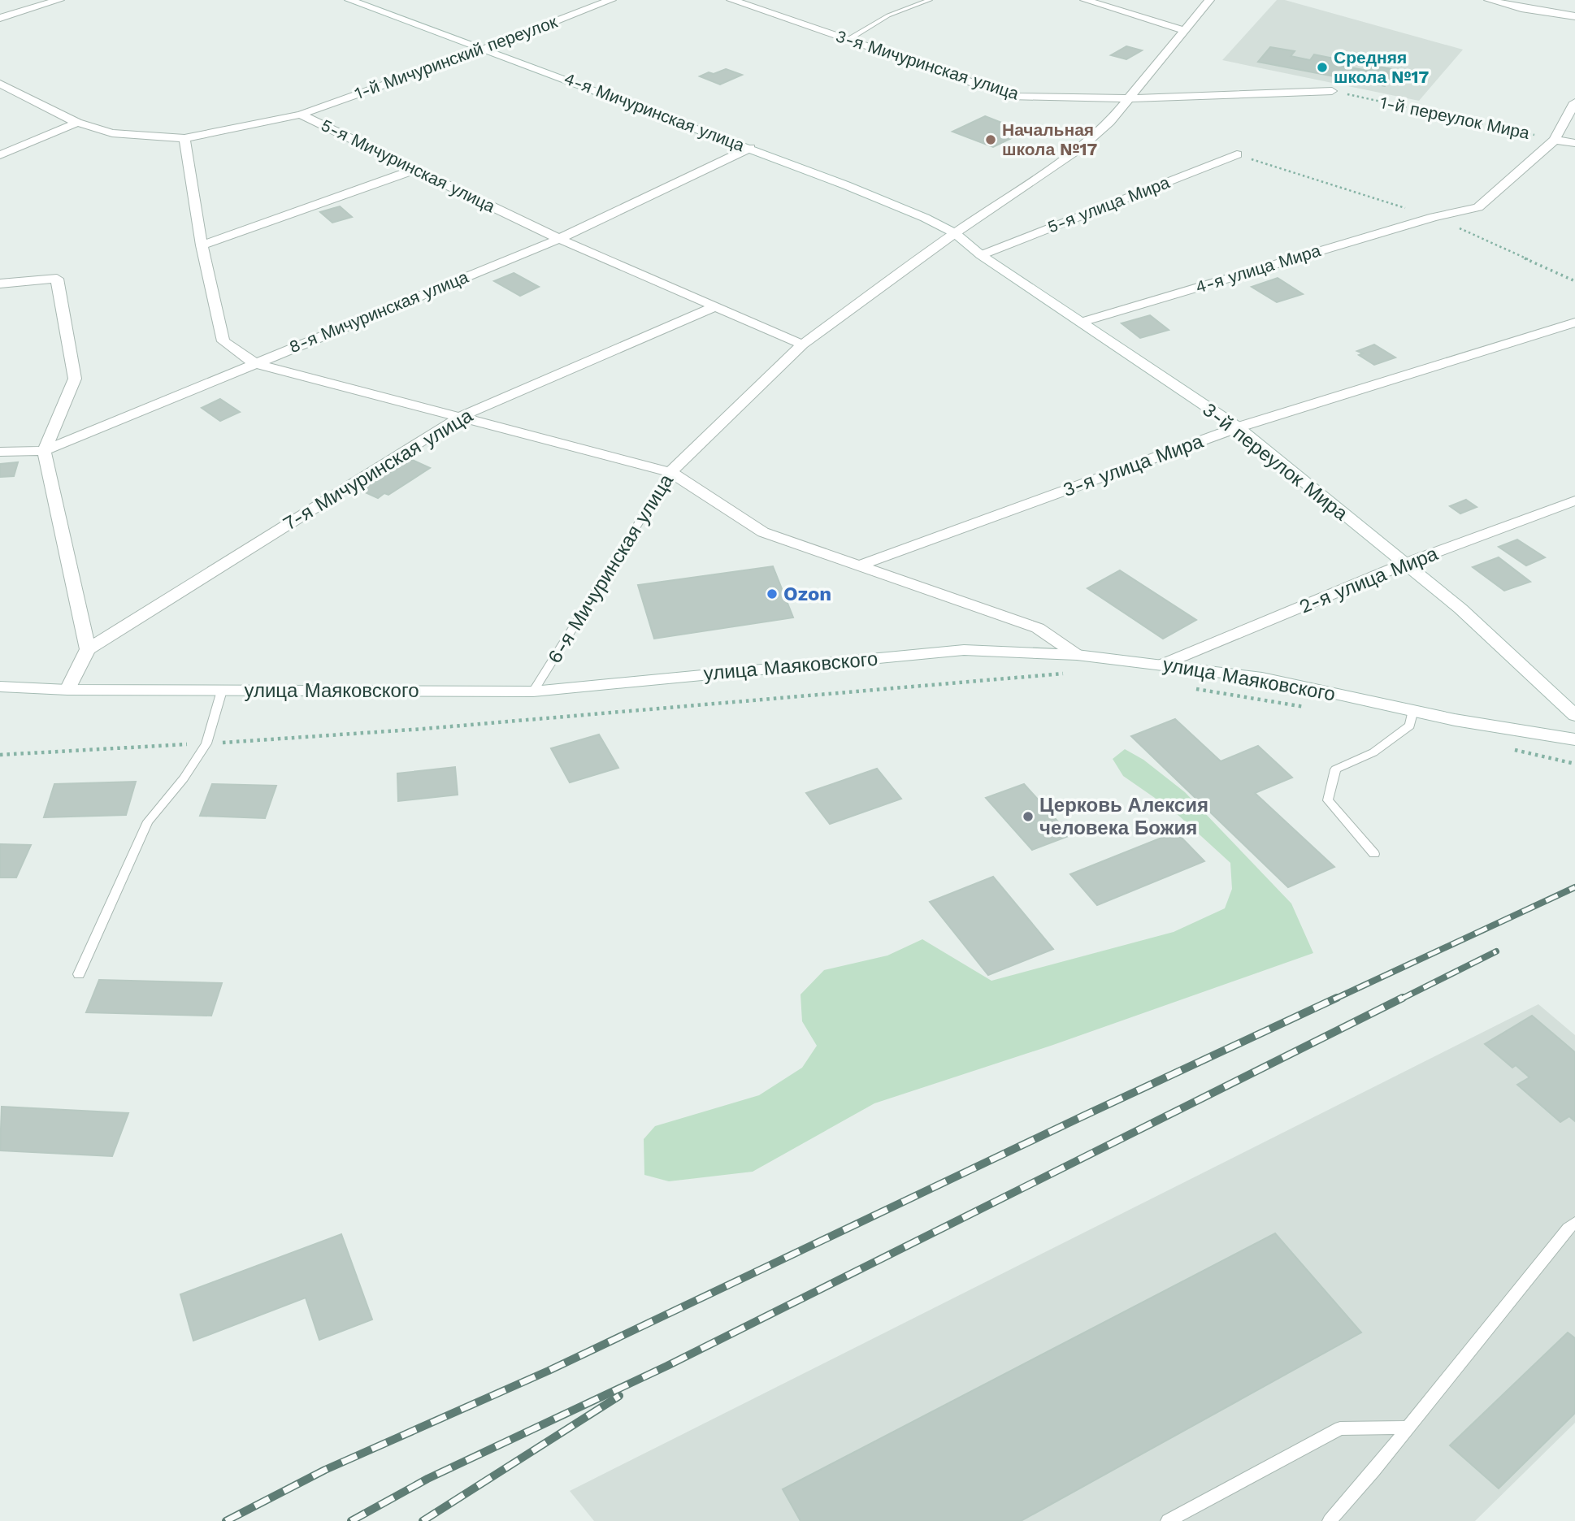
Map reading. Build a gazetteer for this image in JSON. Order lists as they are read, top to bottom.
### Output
{
  "streets": {
    "street": [
      "1-й Мичуринский переулок",
      "3-я Мичуринская улица",
      "4-я Мичуринская улица",
      "1-й переулок Мира",
      "5-я Мичуринская улица",
      "5-я улица Мира",
      "4-я улица Мира",
      "8-я Мичуринская улица",
      "3-й переулок Мира",
      "3-я улица Мира",
      "7-я Мичуринская улица",
      "6-я Мичуринская улица",
      "2-я улица Мира",
      "улица Маяковского"
    ]
  },
  "crossings": [
    ["1-й Мичуринский переулок", "4-я Мичуринская улица"],
    ["1-й Мичуринский переулок", "5-я Мичуринская улица"],
    ["3-я Мичуринская улица", "6-я Мичуринская улица"],
    ["4-я Мичуринская улица", "8-я Мичуринская улица"],
    ["4-я Мичуринская улица", "3-й переулок Мира"],
    ["4-я Мичуринская улица", "6-я Мичуринская улица"],
    ["1-й переулок Мира", "4-я улица Мира"],
    ["5-я Мичуринская улица", "8-я Мичуринская улица"],
    ["5-я Мичуринская улица", "7-я Мичуринская улица"],
    ["5-я Мичуринская улица", "6-я Мичуринская улица"],
    ["5-я улица Мира", "3-й переулок Мира"],
    ["4-я улица Мира", "3-й переулок Мира"],
    ["3-й переулок Мира", "3-я улица Мира"],
    ["3-й переулок Мира", "6-я Мичуринская улица"],
    ["3-й переулок Мира", "2-я улица Мира"],
    ["6-я Мичуринская улица", "улица Маяковского"],
    ["2-я улица Мира", "улица Маяковского"]
  ],
  "places": [
    "Средняя школа №17",
    "Начальная школа №17",
    "Ozon",
    "Церковь Алексия человека Божия"
  ]
}
